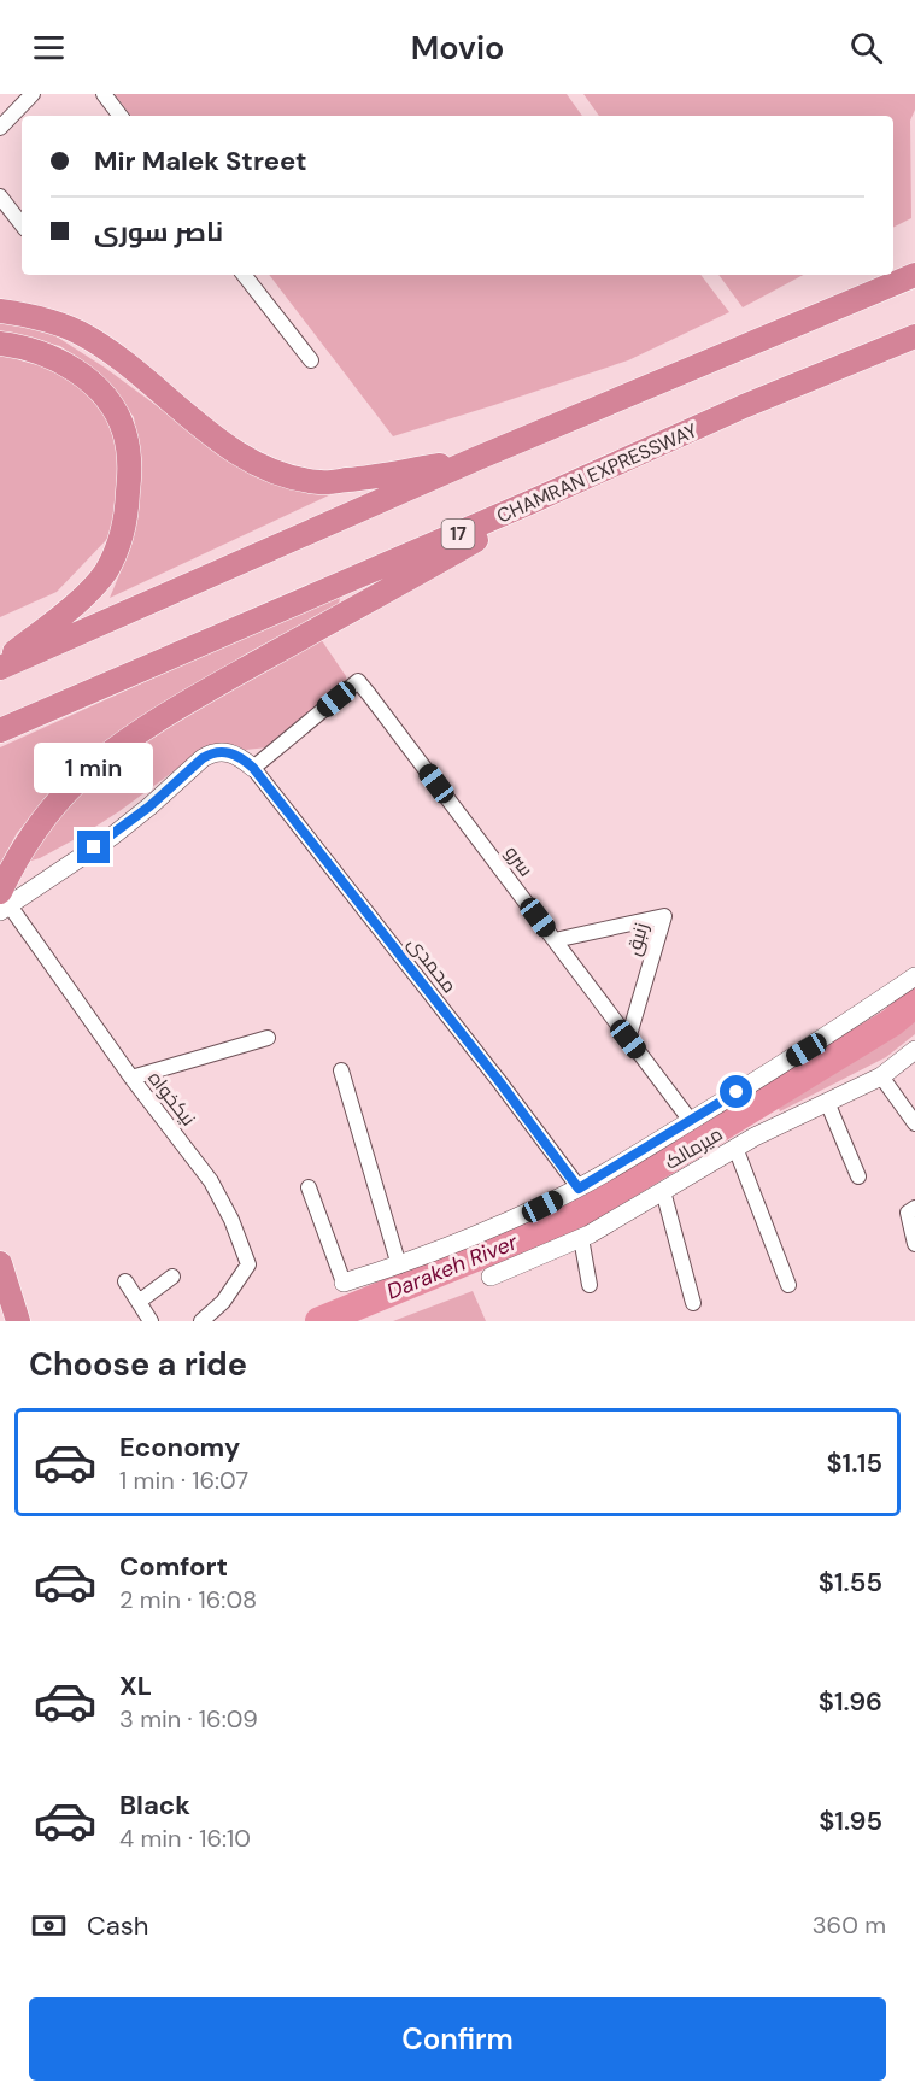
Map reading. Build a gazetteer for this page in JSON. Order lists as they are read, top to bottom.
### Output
{
  "streets": {
    "highway": ["CHAMRAN EXPRESSWAY", "17"],
    "street": [
      "سرو",
      "زنبق",
      "محمدی",
      "نیکخواه",
      "میرمالک"
    ]
  },
  "crossings": [
    ["سرو", "زنبق"],
    ["سرو", "محمدی"]
  ],
  "water": ["Darakeh River"],
  "page": {
    "header": "Movio",
    "banner": ["Mir Malek Street", "ناصر سوری"],
    "bubble": "1 min",
    "heading": "Choose a ride",
    "list": [
      {
        "name": "Economy",
        "note": "1 min · 16:07",
        "value": "$1.15"
      },
      {
        "name": "Comfort",
        "note": "2 min · 16:08",
        "value": "$1.55"
      },
      {
        "name": "XL",
        "note": "3 min · 16:09",
        "value": "$1.96"
      },
      {
        "name": "Black",
        "note": "4 min · 16:10",
        "value": "$1.95"
      }
    ],
    "pay": ["Cash", "360 m"],
    "buttons": "Confirm"
  }
}
